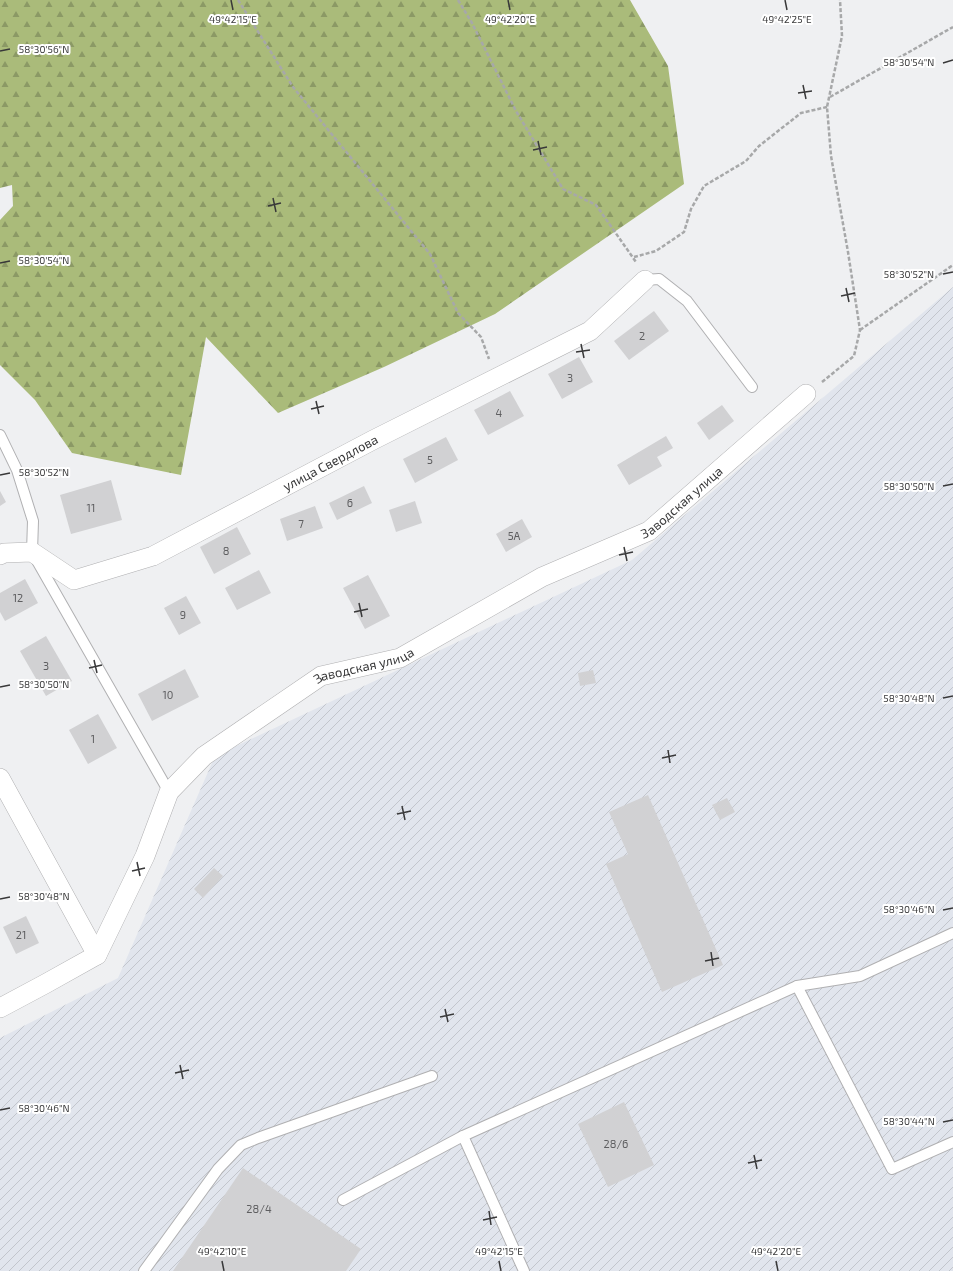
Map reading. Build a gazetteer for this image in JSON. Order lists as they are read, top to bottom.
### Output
{
  "streets": {
    "street": ["улица Свердлова", "Заводская улица"]
  },
  "house_numbers": [
    "2",
    "3",
    "4",
    "5",
    "6",
    "11",
    "7",
    "5А",
    "8",
    "12",
    "9",
    "3",
    "10",
    "1",
    "21",
    "28/6",
    "28/4"
  ],
  "coordinates": [
    "49°42'15\"E",
    "49°42'20\"E",
    "49°42'25\"E",
    "58°30'56\"N",
    "58°30'54\"N",
    "58°30'52\"N",
    "58°30'50\"N",
    "58°30'48\"N",
    "58°30'46\"N",
    "58°30'44\"N",
    "49°42'10\"E"
  ]
}
